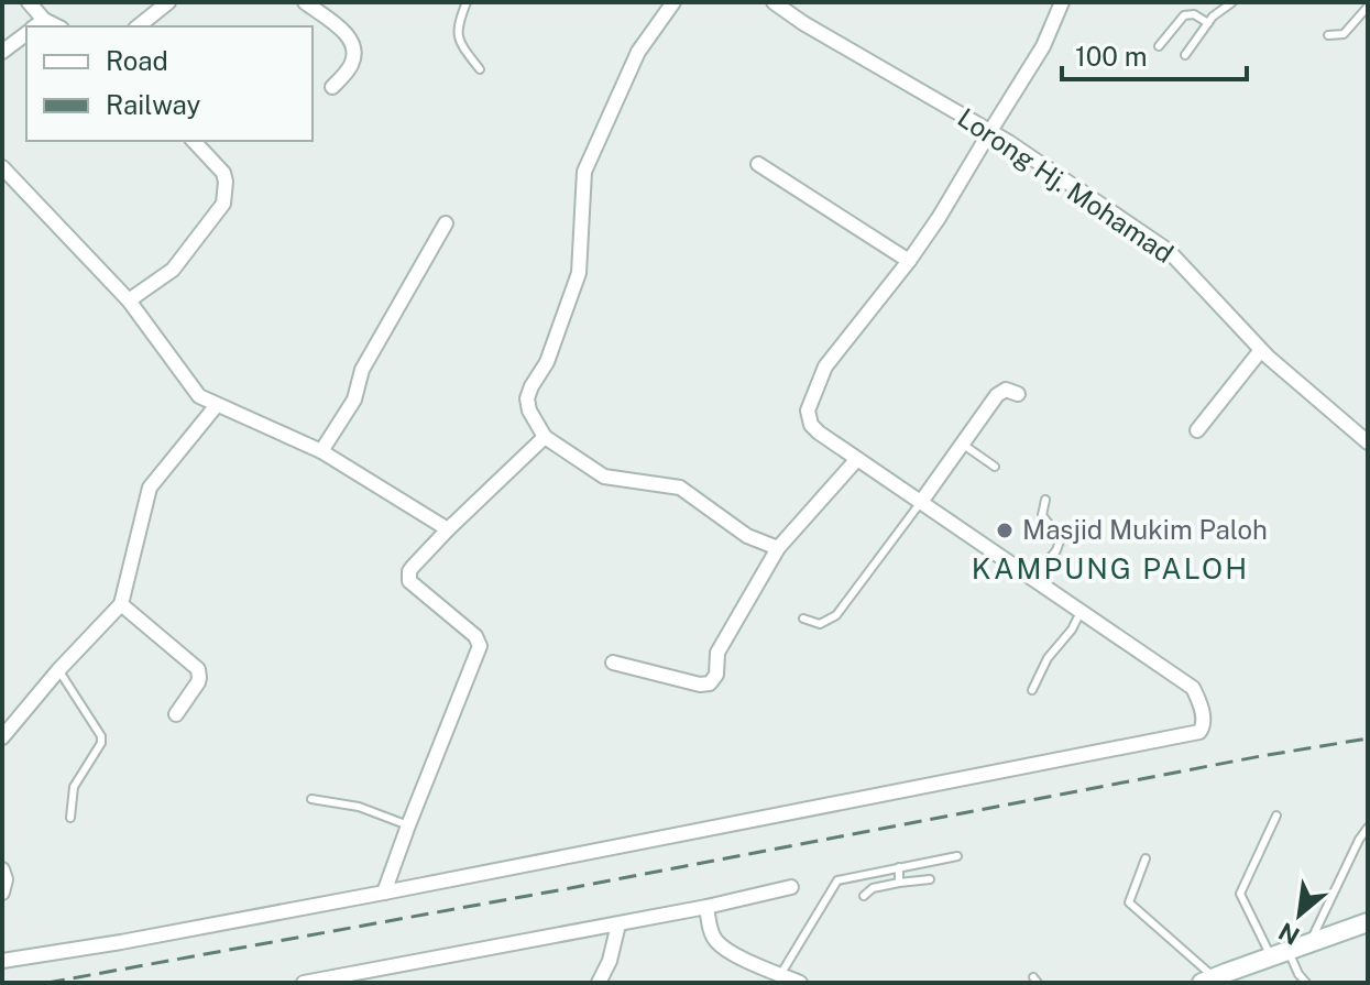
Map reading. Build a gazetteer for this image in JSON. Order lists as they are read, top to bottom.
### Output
{
  "streets": {
    "street": ["Lorong Hj. Mohamad"]
  },
  "districts": ["KAMPUNG PALOH"],
  "places": ["Masjid Mukim Paloh"],
  "legend": ["Road", "Railway"],
  "scale_bar": "100 m",
  "north": "bottom left"
}
